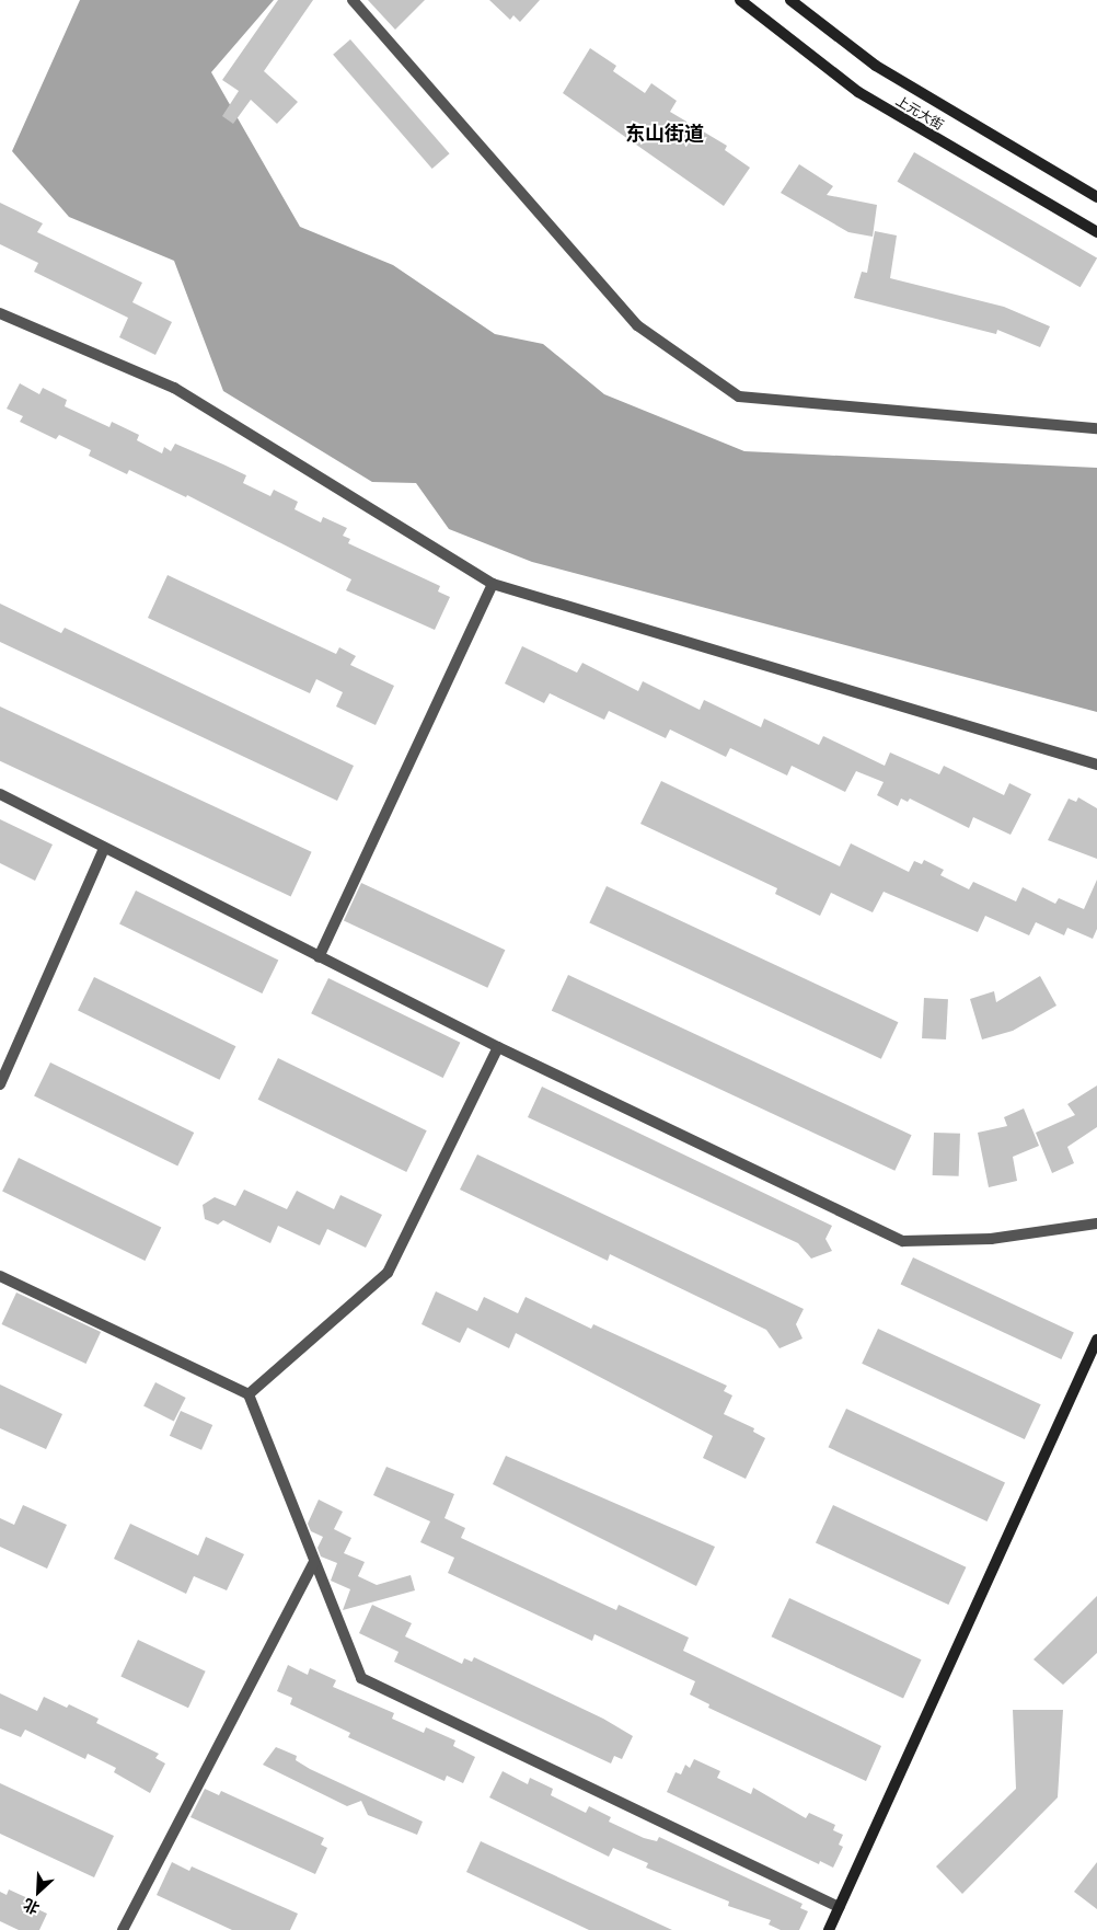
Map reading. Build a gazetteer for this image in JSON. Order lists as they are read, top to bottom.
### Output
{
  "streets": {
    "main road": ["上元大街"]
  },
  "districts": ["东山街道"],
  "north": "bottom left"
}
